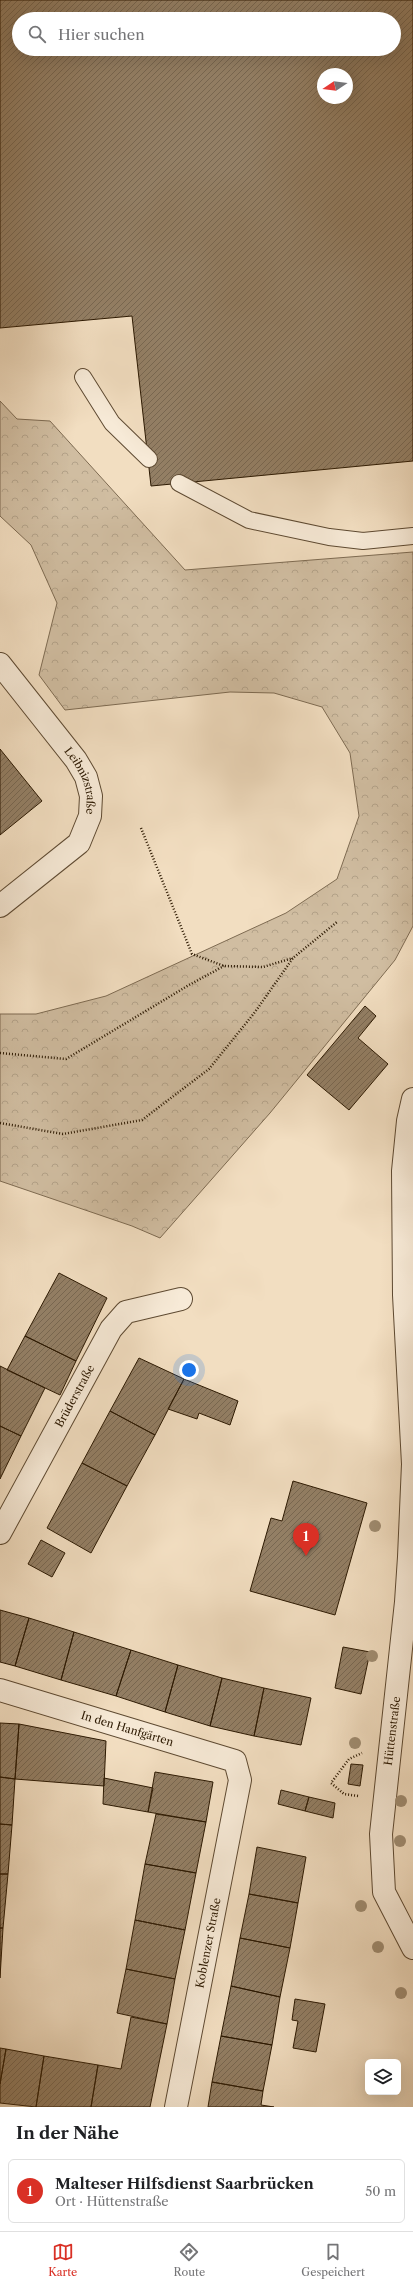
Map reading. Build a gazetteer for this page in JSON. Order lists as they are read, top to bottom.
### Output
{
  "streets": {
    "street": [
      "Leibnizstraße",
      "Brüderstraße",
      "In den Hanfgärten",
      "Hüttenstraße",
      "Koblenzer Straße"
    ]
  },
  "crossings": [
    ["In den Hanfgärten", "Koblenzer Straße"]
  ],
  "north": "left",
  "page": {
    "search": "Hier suchen",
    "pins": "1",
    "heading": "In der Nähe",
    "list": [
      {
        "mark": "1",
        "name": "Malteser Hilfsdienst Saarbrücken",
        "note": "Ort · Hüttenstraße",
        "value": "50 m"
      }
    ],
    "nav": ["Karte", "Route", "Gespeichert"]
  }
}
